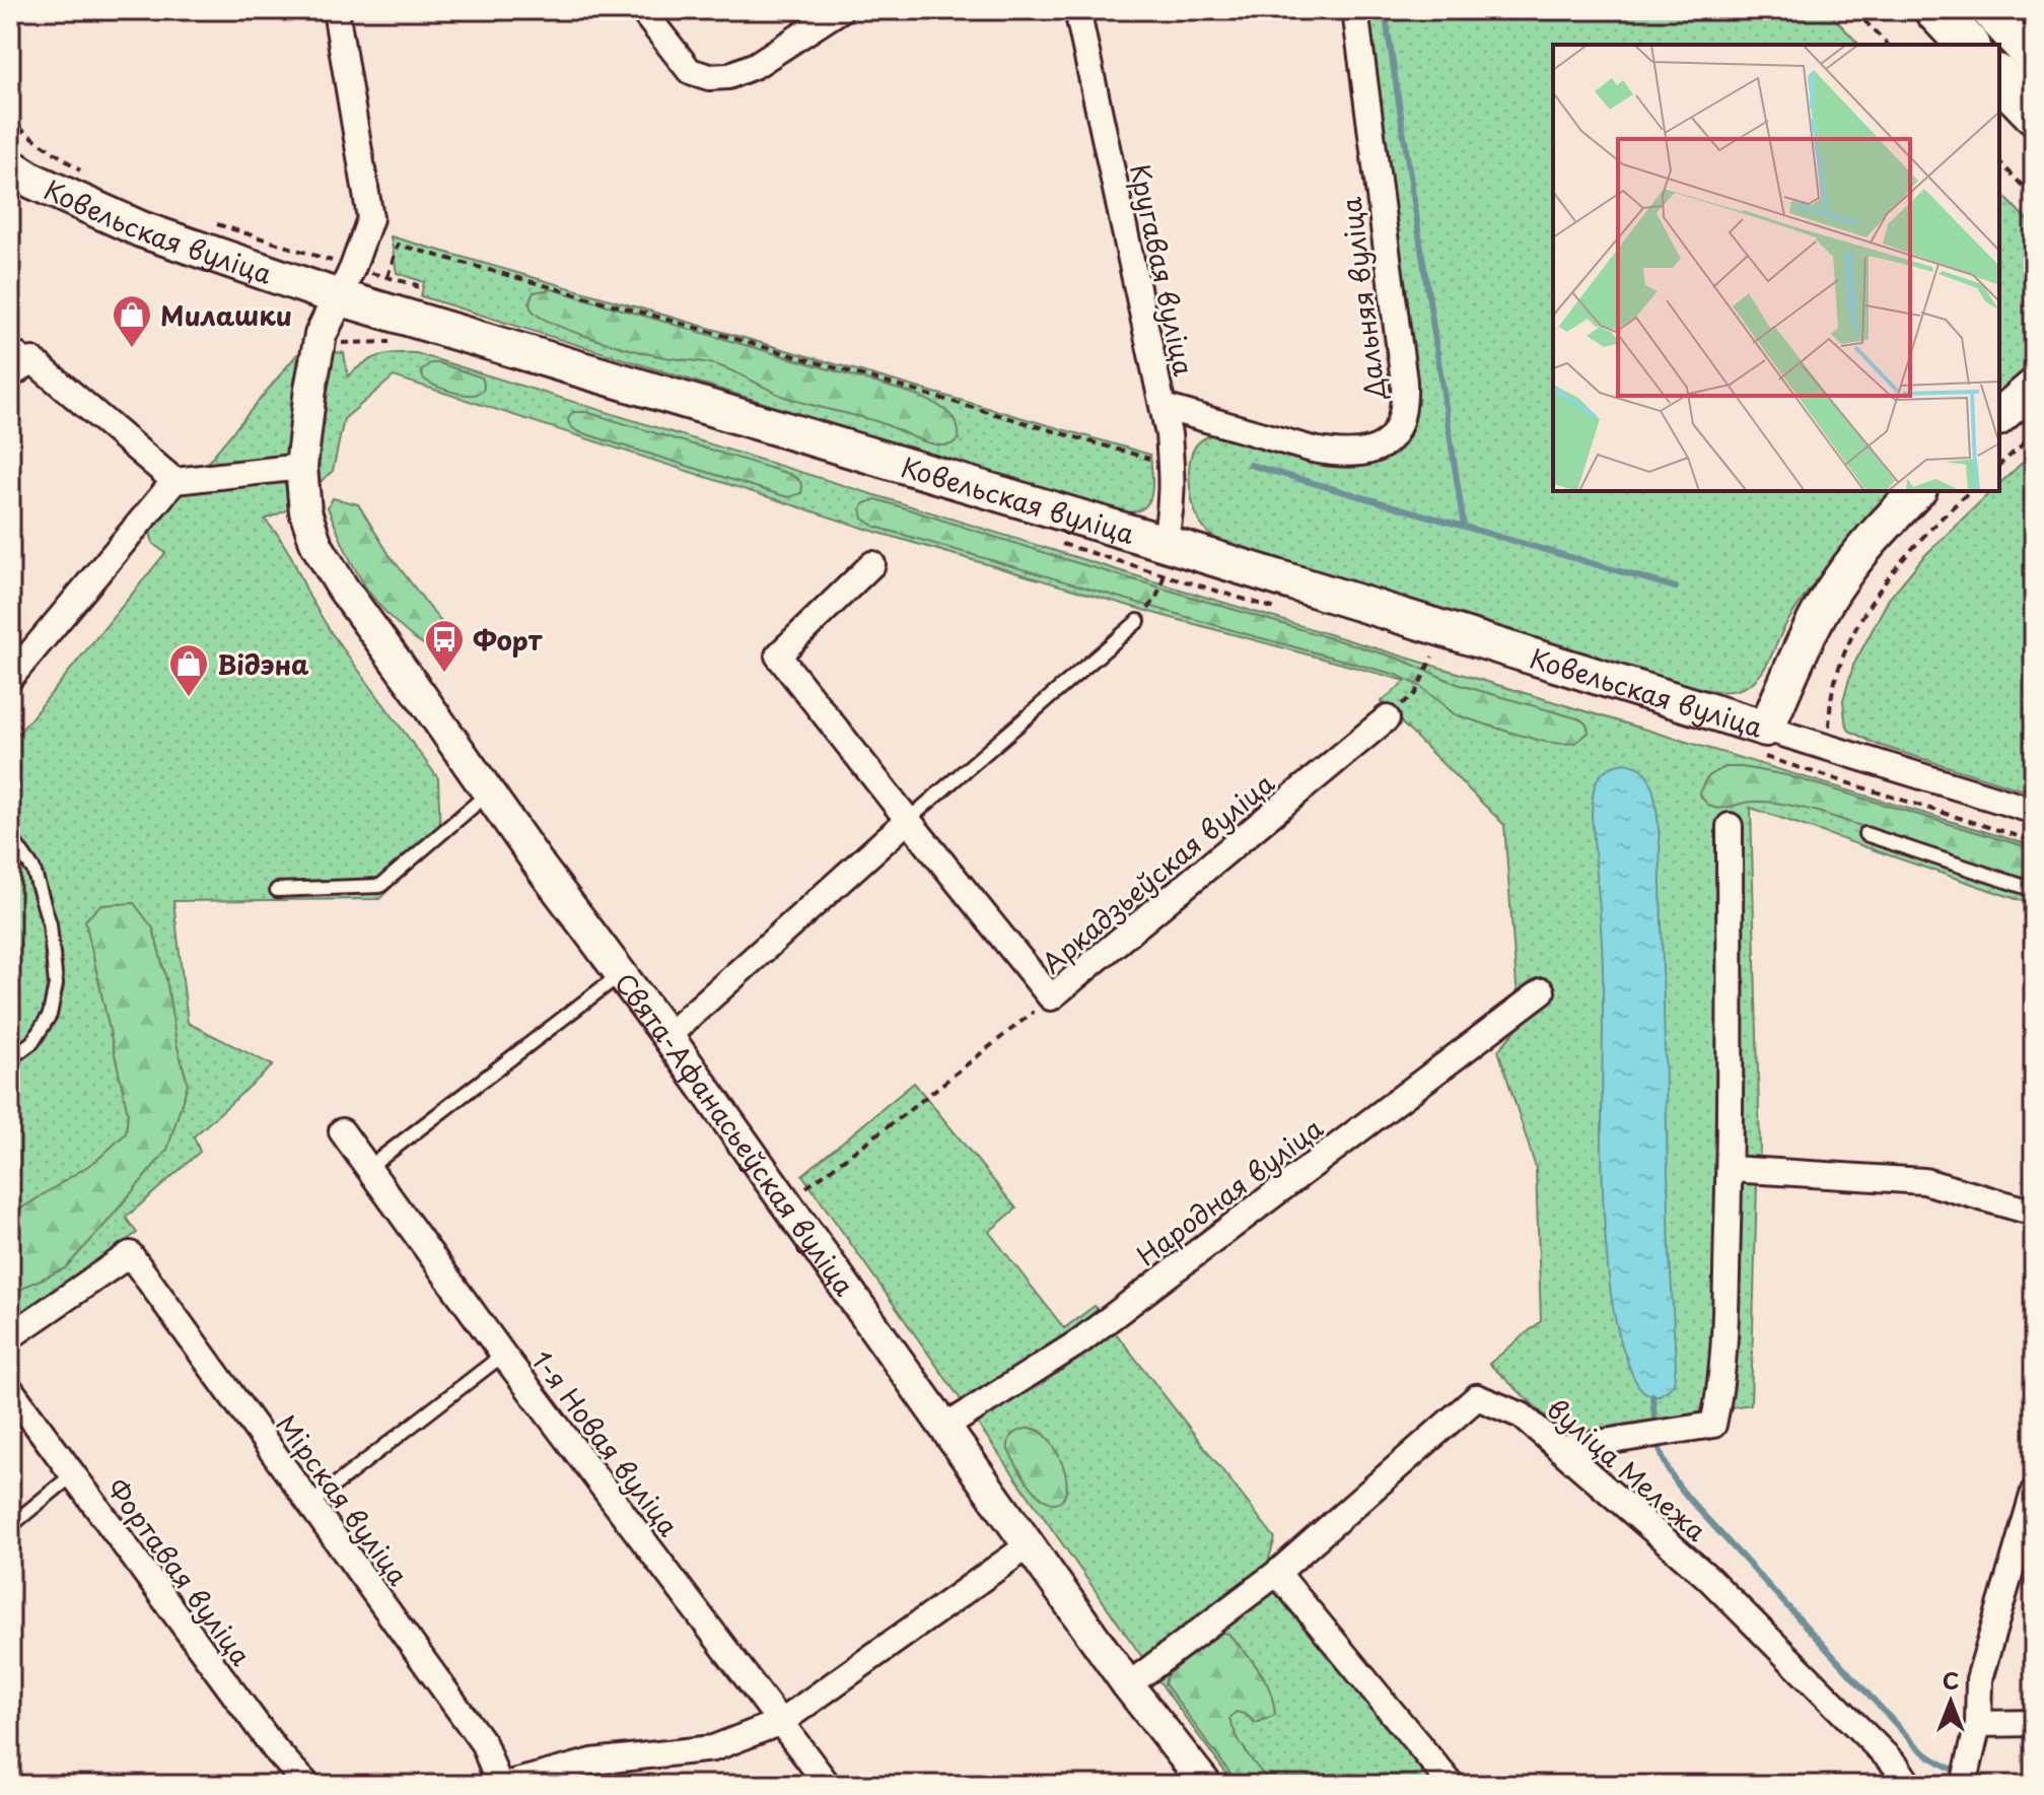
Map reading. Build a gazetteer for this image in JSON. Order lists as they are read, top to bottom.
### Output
{
  "streets": {
    "main road": ["Ковельская вуліца"],
    "street": [
      "Кругавая вуліца",
      "Дальняя вуліца",
      "Аркадзьеўская вуліца",
      "Свята-Афанасьеўская вуліца",
      "Народная вуліца",
      "1-я Новая вуліца",
      "вуліца Мележа",
      "Мірская вуліца",
      "Фортавая вуліца"
    ]
  },
  "crossings": [
    ["Ковельская вуліца", "Кругавая вуліца"],
    ["Ковельская вуліца", "Свята-Афанасьеўская вуліца"],
    ["Кругавая вуліца", "Дальняя вуліца"],
    ["Свята-Афанасьеўская вуліца", "Народная вуліца"],
    ["Свята-Афанасьеўская вуліца", "вуліца Мележа"]
  ],
  "places": {
    "shop": ["Милашки", "Відэна"],
    "bus stop": ["Форт"]
  },
  "north": "top"
}
